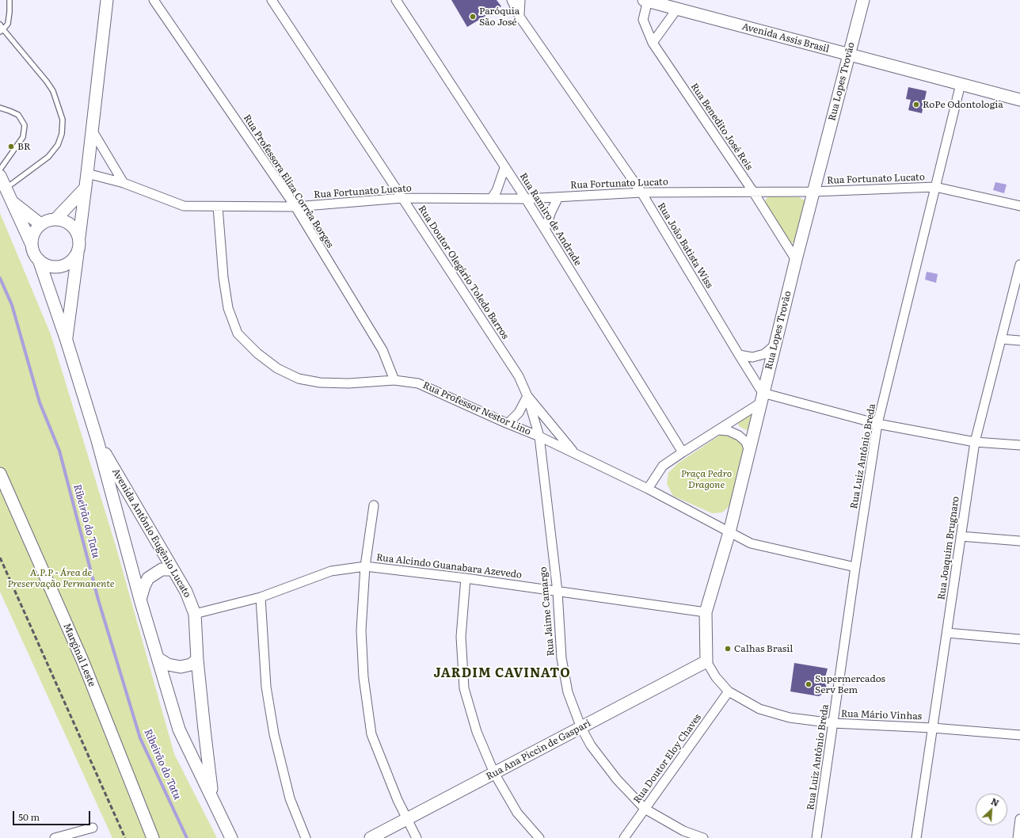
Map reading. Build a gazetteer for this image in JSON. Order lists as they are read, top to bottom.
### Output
{
  "streets": {
    "main road": [
      "Avenida Assis Brasil",
      "Rua Lopes Trovão",
      "Avenida Antônio Eugênio Lucato",
      "Marginal Leste",
      "Rua Ana Piccin de Gaspari"
    ],
    "street": [
      "Rua Benedito José Reis",
      "Rua Fortunato Lucato",
      "Rua Professora Eliza Corrêa Borges",
      "Rua Ramiro de Andrade",
      "Rua João Batista Wiss",
      "Rua Doutor Olegário Toledo Barros",
      "Rua Professor Nestor Lino",
      "Rua Luiz Antônio Breda",
      "Rua Joaquim Brugnaro",
      "Rua Alcindo Guanabara Azevedo",
      "Rua Jaime Camargo",
      "Rua Mário Vinhas",
      "Rua Doutor Eloy Chaves"
    ]
  },
  "crossings": [
    ["Avenida Assis Brasil", "Rua Lopes Trovão"],
    ["Avenida Assis Brasil", "Rua Benedito José Reis"],
    ["Avenida Assis Brasil", "Rua Luiz Antônio Breda"],
    ["Rua Lopes Trovão", "Rua Benedito José Reis"],
    ["Rua Lopes Trovão", "Rua Fortunato Lucato"],
    ["Rua Lopes Trovão", "Rua João Batista Wiss"],
    ["Rua Lopes Trovão", "Rua Professor Nestor Lino"],
    ["Rua Lopes Trovão", "Rua Alcindo Guanabara Azevedo"],
    ["Rua Lopes Trovão", "Rua Mário Vinhas"],
    ["Rua Lopes Trovão", "Rua Ana Piccin de Gaspari"],
    ["Rua Benedito José Reis", "Rua Fortunato Lucato"],
    ["Rua Fortunato Lucato", "Rua Professora Eliza Corrêa Borges"],
    ["Rua Fortunato Lucato", "Rua Ramiro de Andrade"],
    ["Rua Fortunato Lucato", "Rua João Batista Wiss"],
    ["Rua Fortunato Lucato", "Rua Doutor Olegário Toledo Barros"],
    ["Rua Fortunato Lucato", "Rua Professor Nestor Lino"],
    ["Rua Fortunato Lucato", "Rua Luiz Antônio Breda"],
    ["Rua Professora Eliza Corrêa Borges", "Rua Professor Nestor Lino"],
    ["Rua Doutor Olegário Toledo Barros", "Rua Professor Nestor Lino"],
    ["Rua Doutor Olegário Toledo Barros", "Rua Jaime Camargo"],
    ["Rua Professor Nestor Lino", "Rua Luiz Antônio Breda"],
    ["Rua Professor Nestor Lino", "Rua Jaime Camargo"],
    ["Rua Luiz Antônio Breda", "Rua Mário Vinhas"],
    ["Avenida Antônio Eugênio Lucato", "Rua Alcindo Guanabara Azevedo"],
    ["Rua Joaquim Brugnaro", "Rua Mário Vinhas"],
    ["Rua Alcindo Guanabara Azevedo", "Rua Jaime Camargo"],
    ["Rua Jaime Camargo", "Rua Ana Piccin de Gaspari"],
    ["Rua Jaime Camargo", "Rua Doutor Eloy Chaves"],
    ["Rua Mário Vinhas", "Rua Ana Piccin de Gaspari"],
    ["Rua Mário Vinhas", "Rua Doutor Eloy Chaves"]
  ],
  "districts": ["JARDIM CAVINATO"],
  "water": ["Ribeirão do Tatu"],
  "parks": ["Praça Pedro Dragone", "A.P.P - Área de Preservação Permanente"],
  "places": [
    "Paróquia São José",
    "RoPe Odontologia",
    "BR",
    "Calhas Brasil",
    "Supermercados Serv Bem"
  ],
  "scale_bar": "50 m",
  "north": "top right"
}
